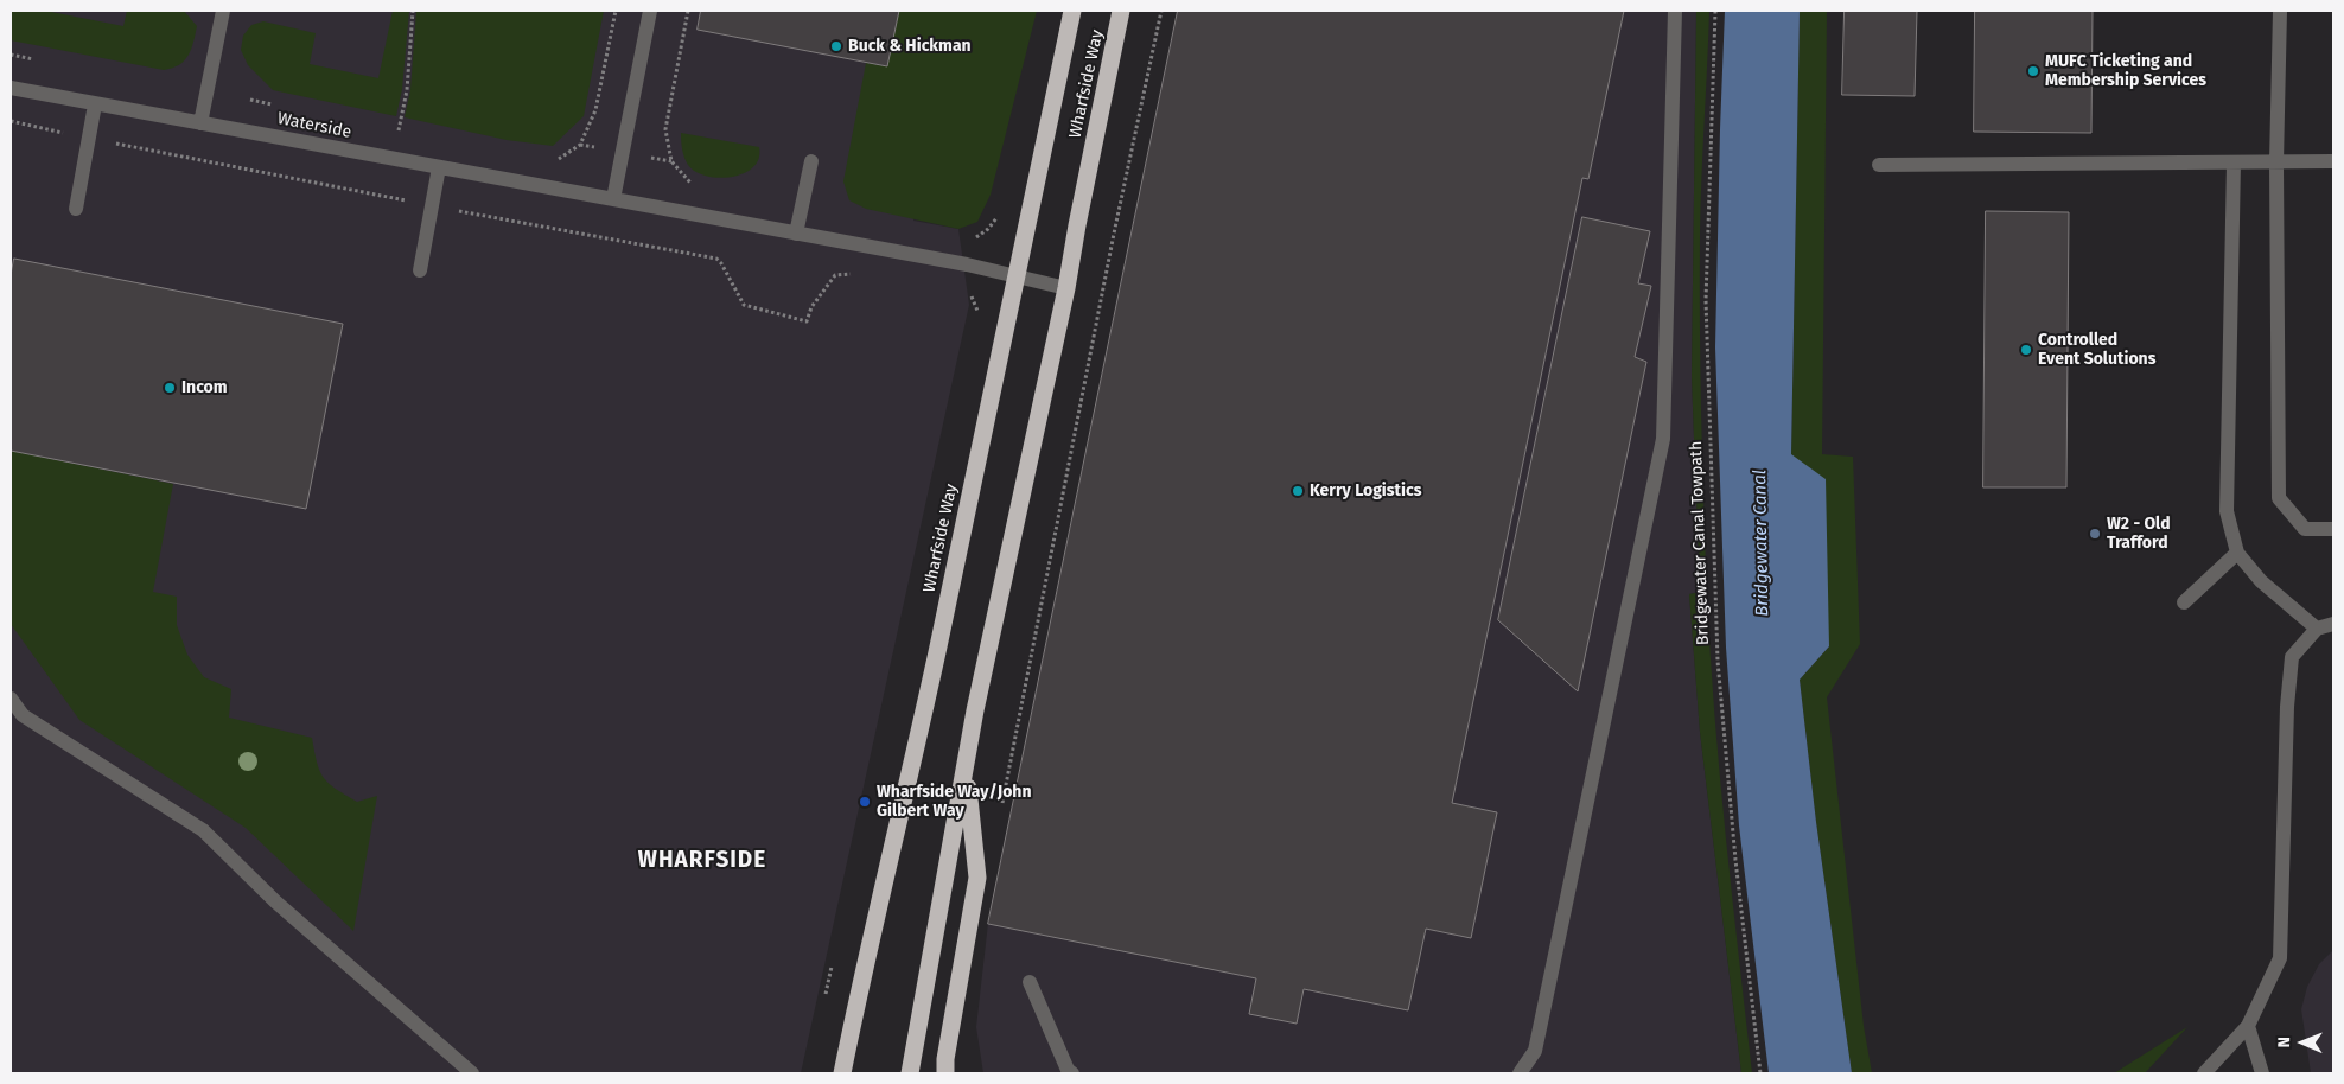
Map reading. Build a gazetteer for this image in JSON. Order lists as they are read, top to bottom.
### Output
{
  "streets": {
    "highway": ["Wharfside Way"],
    "street": ["Waterside"],
    "path": ["Bridgewater Canal Towpath"]
  },
  "crossings": [
    ["Wharfside Way", "Waterside"]
  ],
  "districts": ["WHARFSIDE"],
  "water": ["Bridgewater Canal"],
  "places": [
    "Buck & Hickman",
    "MUFC Ticketing and Membership Services",
    "Controlled Event Solutions",
    "Incom",
    "Kerry Logistics",
    "W2 - Old Trafford",
    "Wharfside Way/John Gilbert Way"
  ],
  "north": "left"
}
